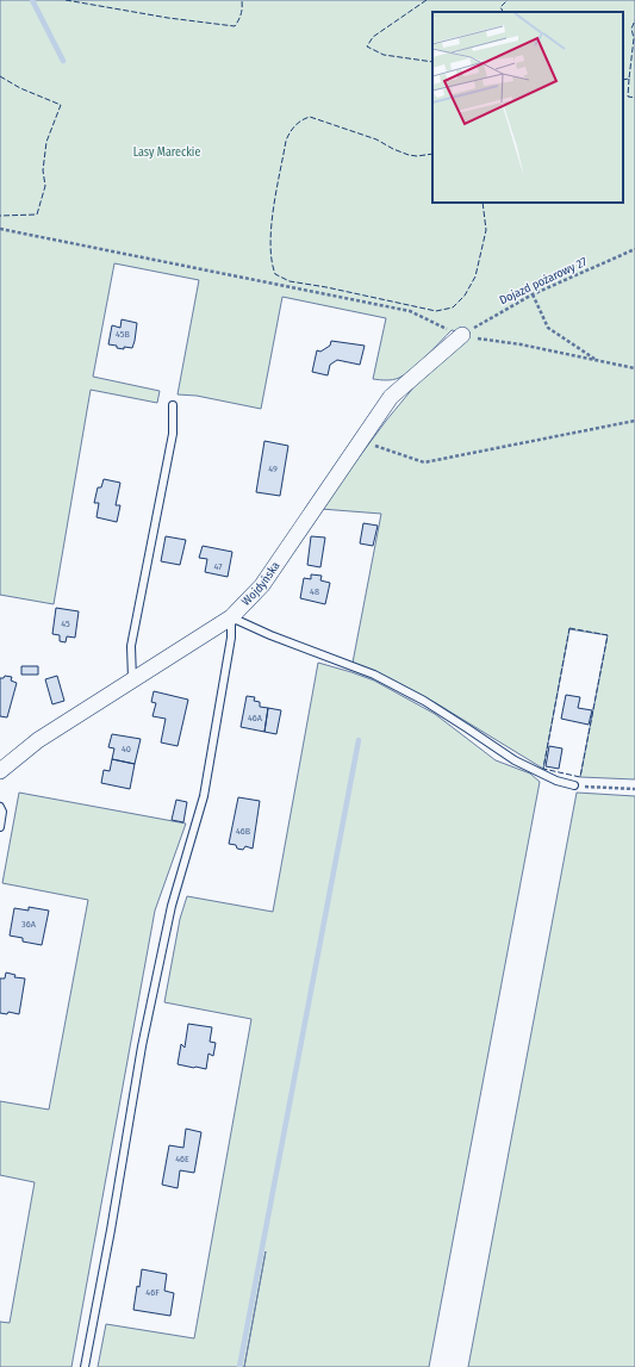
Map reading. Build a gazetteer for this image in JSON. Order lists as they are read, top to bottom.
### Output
{
  "streets": {
    "street": ["Wojdyńska"],
    "path": ["Dojazd pożarowy 27"]
  },
  "crossings": [
    ["Dojazd pożarowy 27", "Wojdyńska"]
  ],
  "parks": ["Lasy Mareckie"],
  "house_numbers": [
    "45B",
    "49",
    "47",
    "48",
    "45",
    "46A",
    "40",
    "46B",
    "36A",
    "46E",
    "46F"
  ]
}
